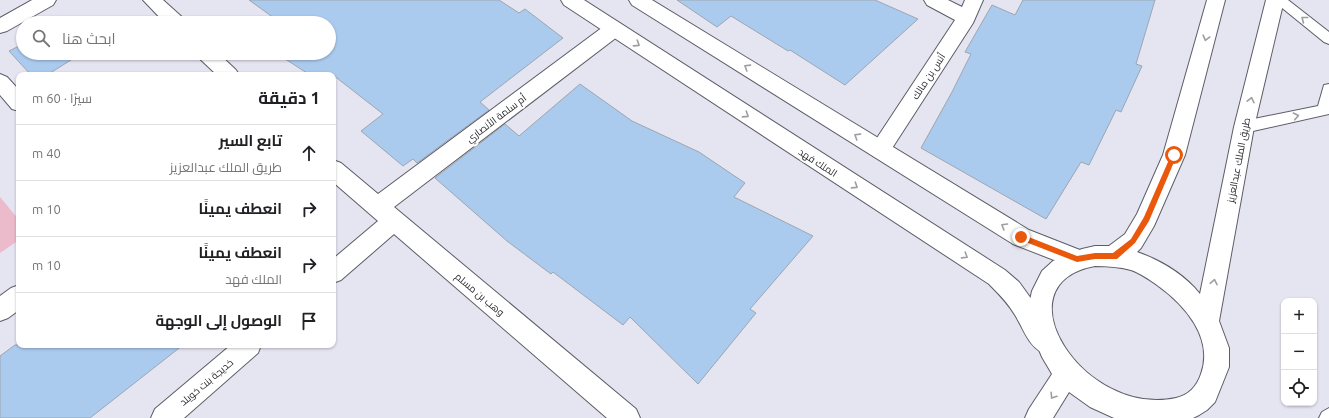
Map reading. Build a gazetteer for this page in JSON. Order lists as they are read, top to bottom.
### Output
{
  "streets": {
    "street": [
      "أنس بن مالك",
      "أم سلمة الأنصاري",
      "طريق الملك عبدالعزيز",
      "الملك فهد",
      "وهب بن مسلم",
      "خديجة بنت خويلد"
    ]
  },
  "crossings": [
    ["أم سلمة الأنصاري", "الملك فهد"],
    ["أم سلمة الأنصاري", "وهب بن مسلم"]
  ],
  "page": {
    "search": "ابحث هنا",
    "heading": ["1 دقيقة", "سيرًا · 60 m"],
    "list": [
      ["تابع السير", "طريق الملك عبدالعزيز", "40 m"],
      ["انعطف يمينًا", "10 m"],
      ["انعطف يمينًا", "الملك فهد", "10 m"],
      "الوصول إلى الوجهة"
    ],
    "map_buttons": ["+", "−"]
  }
}
